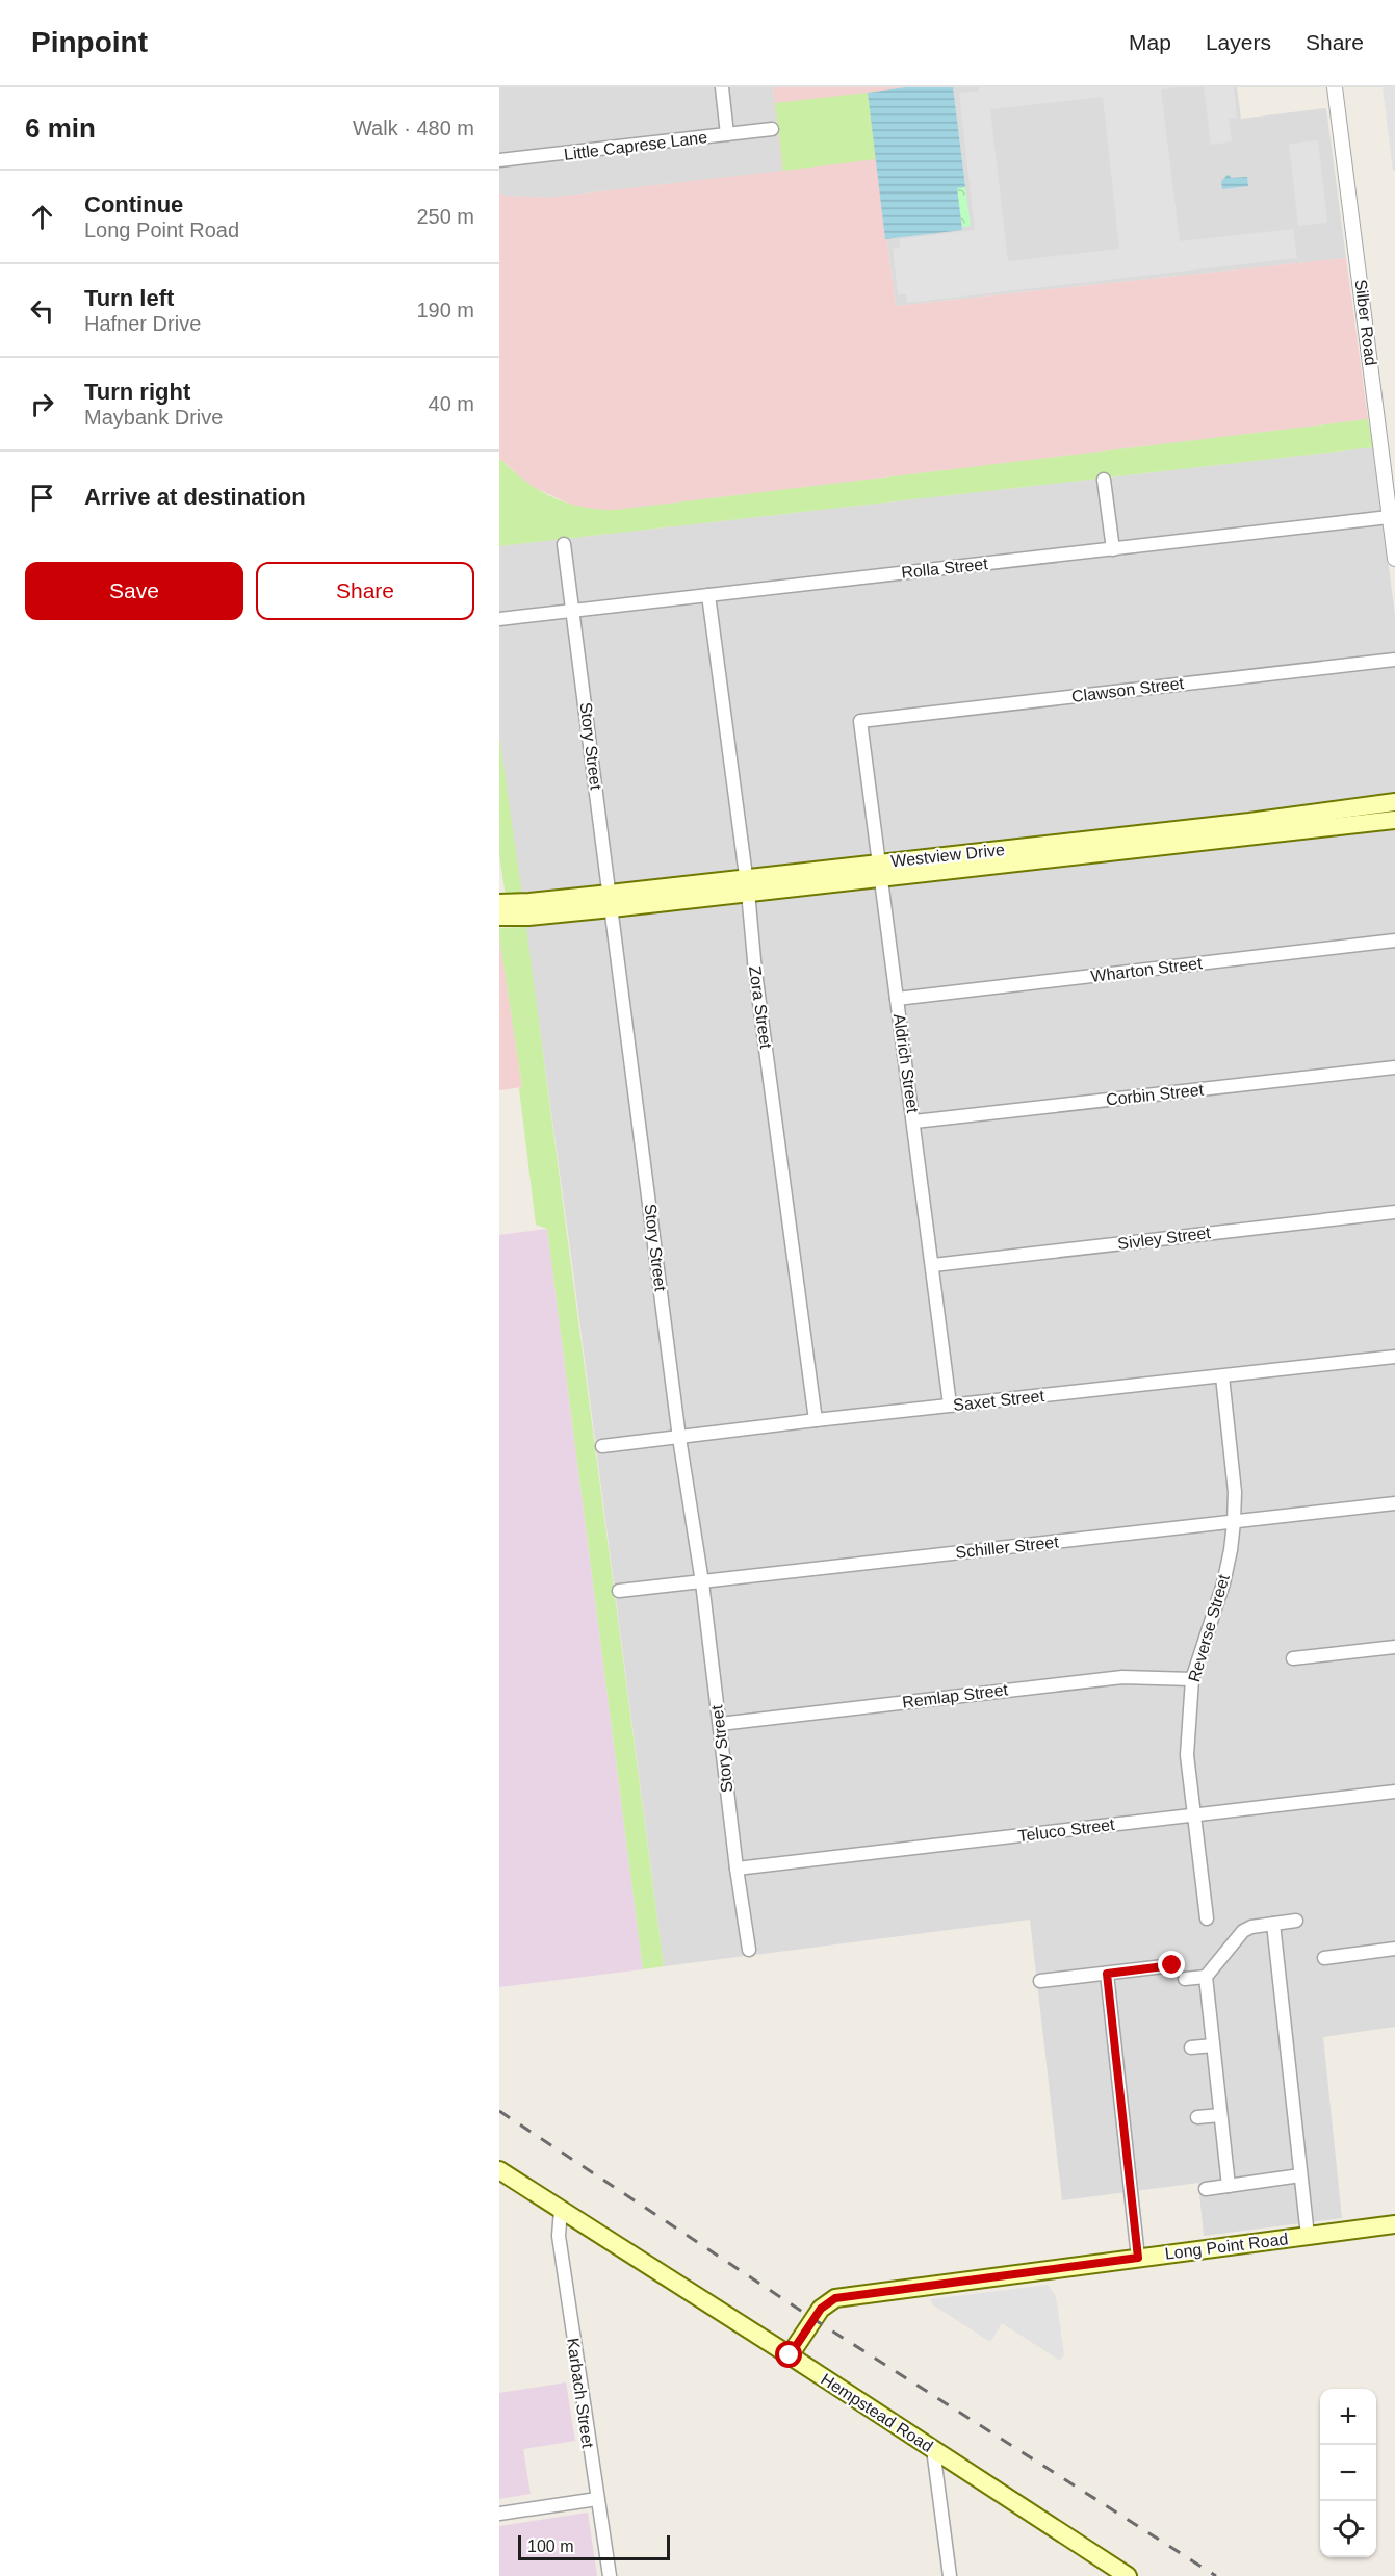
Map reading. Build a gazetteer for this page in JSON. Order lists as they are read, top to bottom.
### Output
{
  "streets": {
    "main road": ["Westview Drive", "Long Point Road", "Hempstead Road"],
    "street": [
      "Little Caprese Lane",
      "Silber Road",
      "Rolla Street",
      "Clawson Street",
      "Story Street",
      "Wharton Street",
      "Zora Street",
      "Aldrich Street",
      "Corbin Street",
      "Sivley Street",
      "Saxet Street",
      "Schiller Street",
      "Reverse Street",
      "Remlap Street",
      "Teluco Street",
      "Karbach Street"
    ]
  },
  "crossings": [
    ["Silber Road", "Rolla Street"],
    ["Rolla Street", "Story Street"],
    ["Rolla Street", "Zora Street"],
    ["Clawson Street", "Aldrich Street"],
    ["Story Street", "Westview Drive"],
    ["Story Street", "Saxet Street"],
    ["Story Street", "Schiller Street"],
    ["Story Street", "Remlap Street"],
    ["Story Street", "Teluco Street"],
    ["Westview Drive", "Zora Street"],
    ["Westview Drive", "Aldrich Street"],
    ["Wharton Street", "Aldrich Street"],
    ["Zora Street", "Saxet Street"],
    ["Aldrich Street", "Corbin Street"],
    ["Aldrich Street", "Sivley Street"],
    ["Aldrich Street", "Saxet Street"],
    ["Saxet Street", "Reverse Street"],
    ["Schiller Street", "Reverse Street"],
    ["Reverse Street", "Remlap Street"],
    ["Reverse Street", "Teluco Street"],
    ["Long Point Road", "Hempstead Road"],
    ["Karbach Street", "Hempstead Road"]
  ],
  "scale_bar": "100 m",
  "page": {
    "header": "Pinpoint",
    "nav": ["Map", "Layers", "Share"],
    "heading": ["6 min", "Walk · 480 m"],
    "list": [
      ["Continue", "Long Point Road", "250 m"],
      ["Turn left", "Hafner Drive", "190 m"],
      ["Turn right", "Maybank Drive", "40 m"],
      "Arrive at destination"
    ],
    "buttons": ["Save", "Share"],
    "map_buttons": ["+", "−"],
    "scale": "100 m"
  }
}
